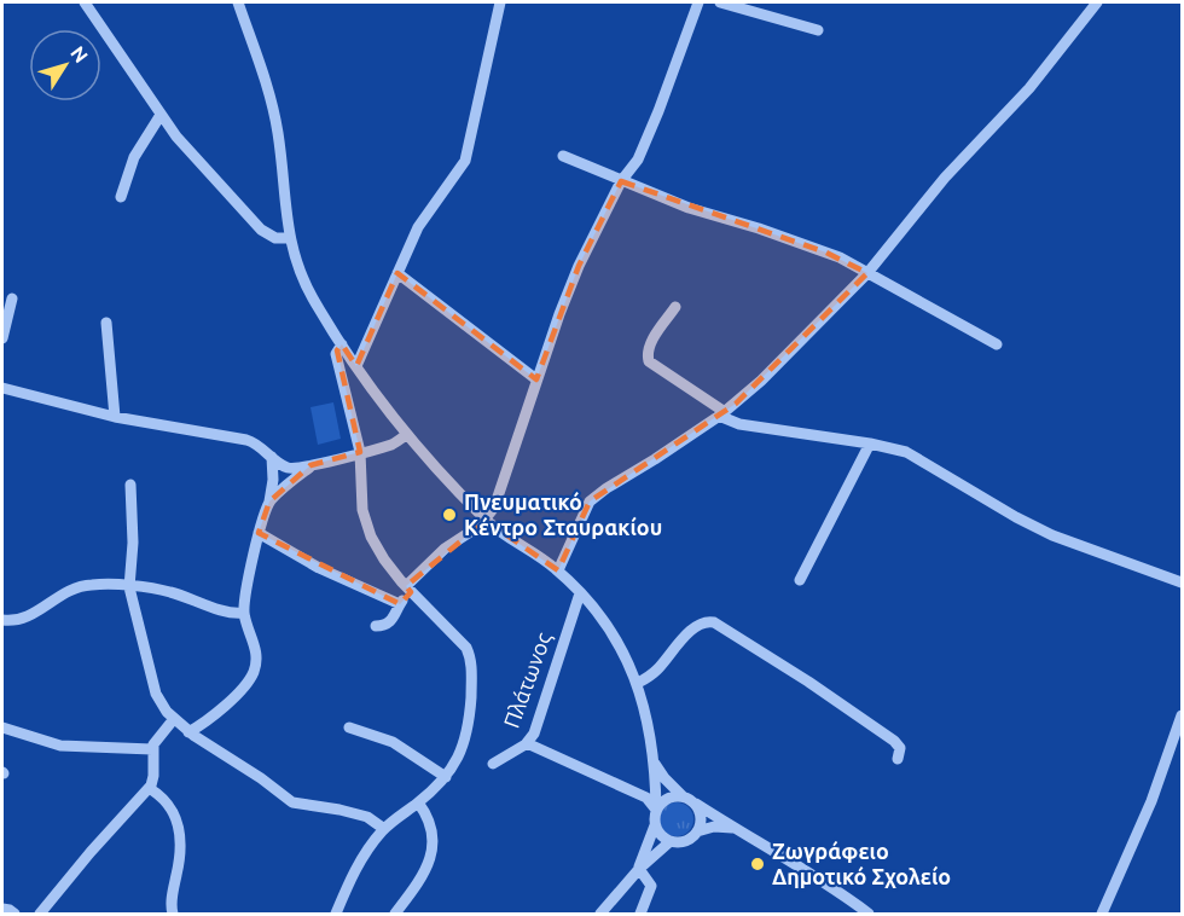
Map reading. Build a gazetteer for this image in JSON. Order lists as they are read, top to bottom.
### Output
{
  "streets": {
    "street": ["Πλάτωνος"]
  },
  "places": ["Πνευματικό Κέντρο Σταυρακίου", "Ζωγράφειο Δημοτικό Σχολείο"],
  "north": "top right"
}
